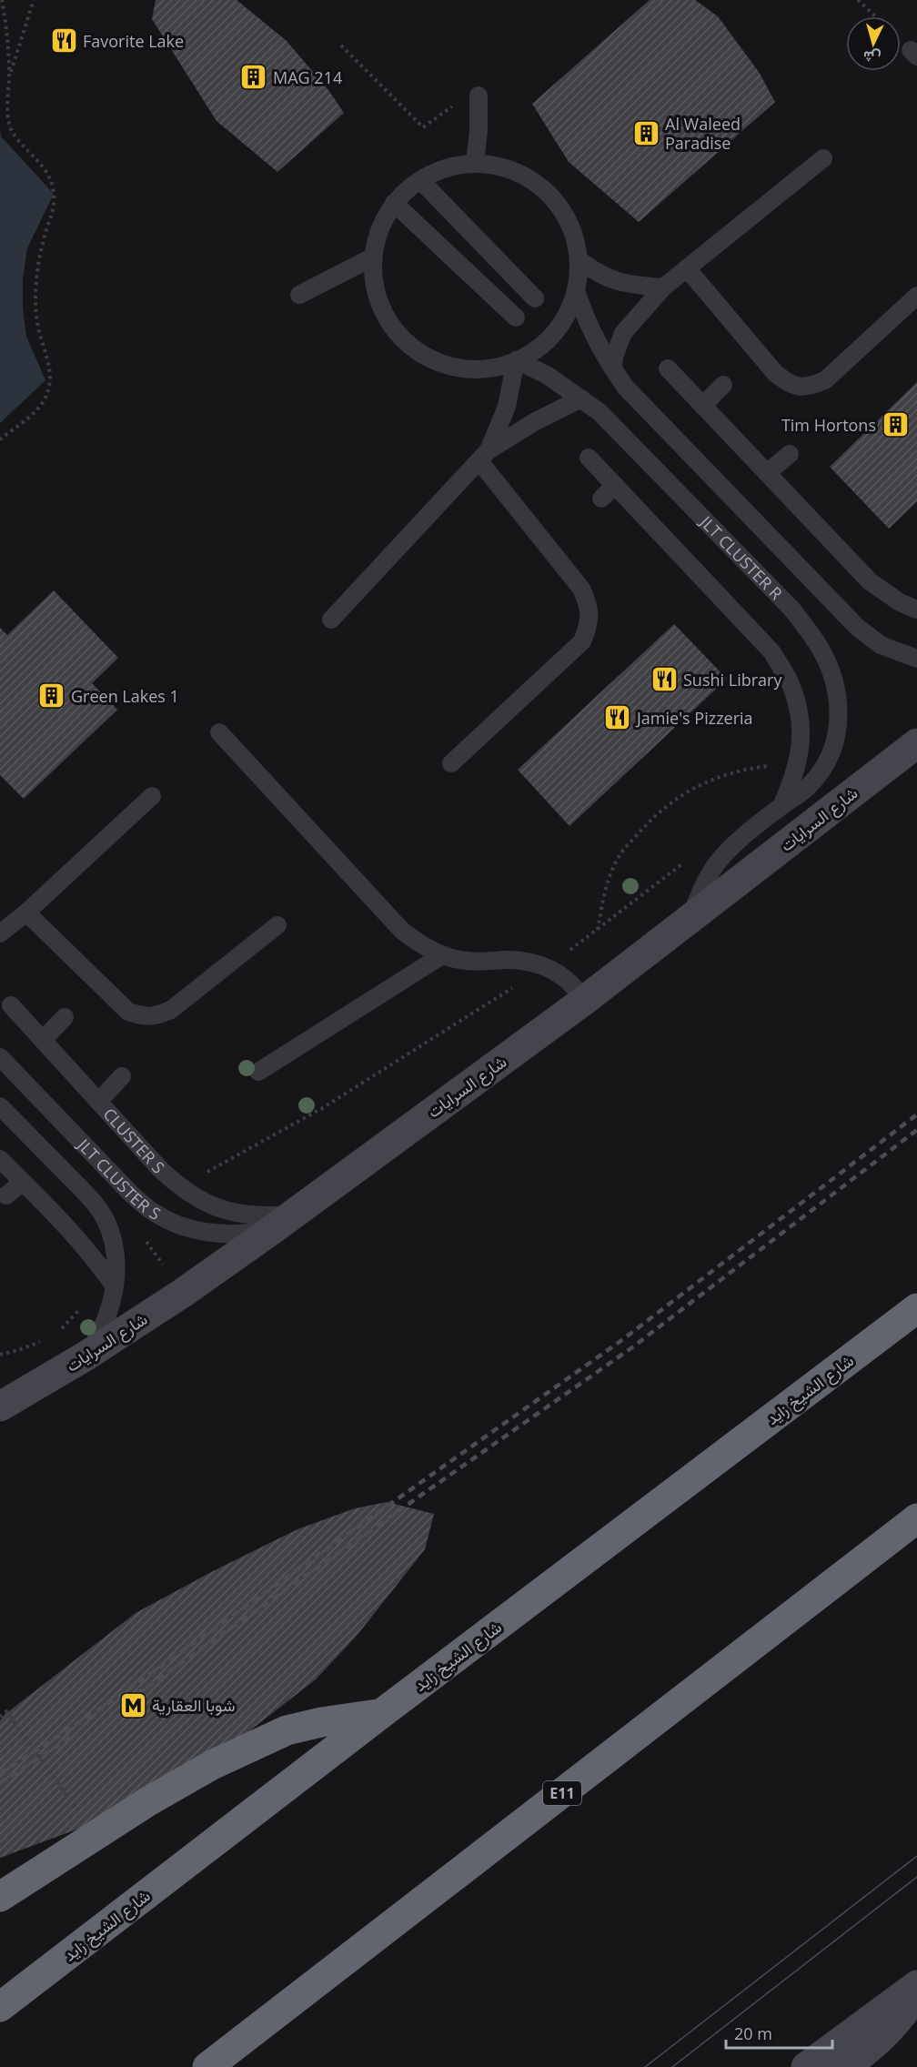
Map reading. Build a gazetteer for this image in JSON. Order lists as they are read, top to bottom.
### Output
{
  "streets": {
    "highway": ["شارع الشيخ زايد", "E11"],
    "main road": ["شارع السرايات"],
    "lane": ["JLT CLUSTER R", "CLUSTER S", "JLT CLUSTER S"]
  },
  "crossings": [
    ["JLT CLUSTER R", "شارع السرايات"],
    ["شارع السرايات", "CLUSTER S"],
    ["شارع السرايات", "JLT CLUSTER S"],
    ["CLUSTER S", "JLT CLUSTER S"]
  ],
  "places": {
    "restaurant": ["Favorite Lake", "Sushi Library", "Jamie's Pizzeria"],
    "building": [
      "MAG 214",
      "Al Waleed Paradise",
      "Tim Hortons",
      "Green Lakes 1"
    ],
    "metro station": ["شوبا العقارية"]
  },
  "scale_bar": "20 m",
  "north": "bottom"
}
